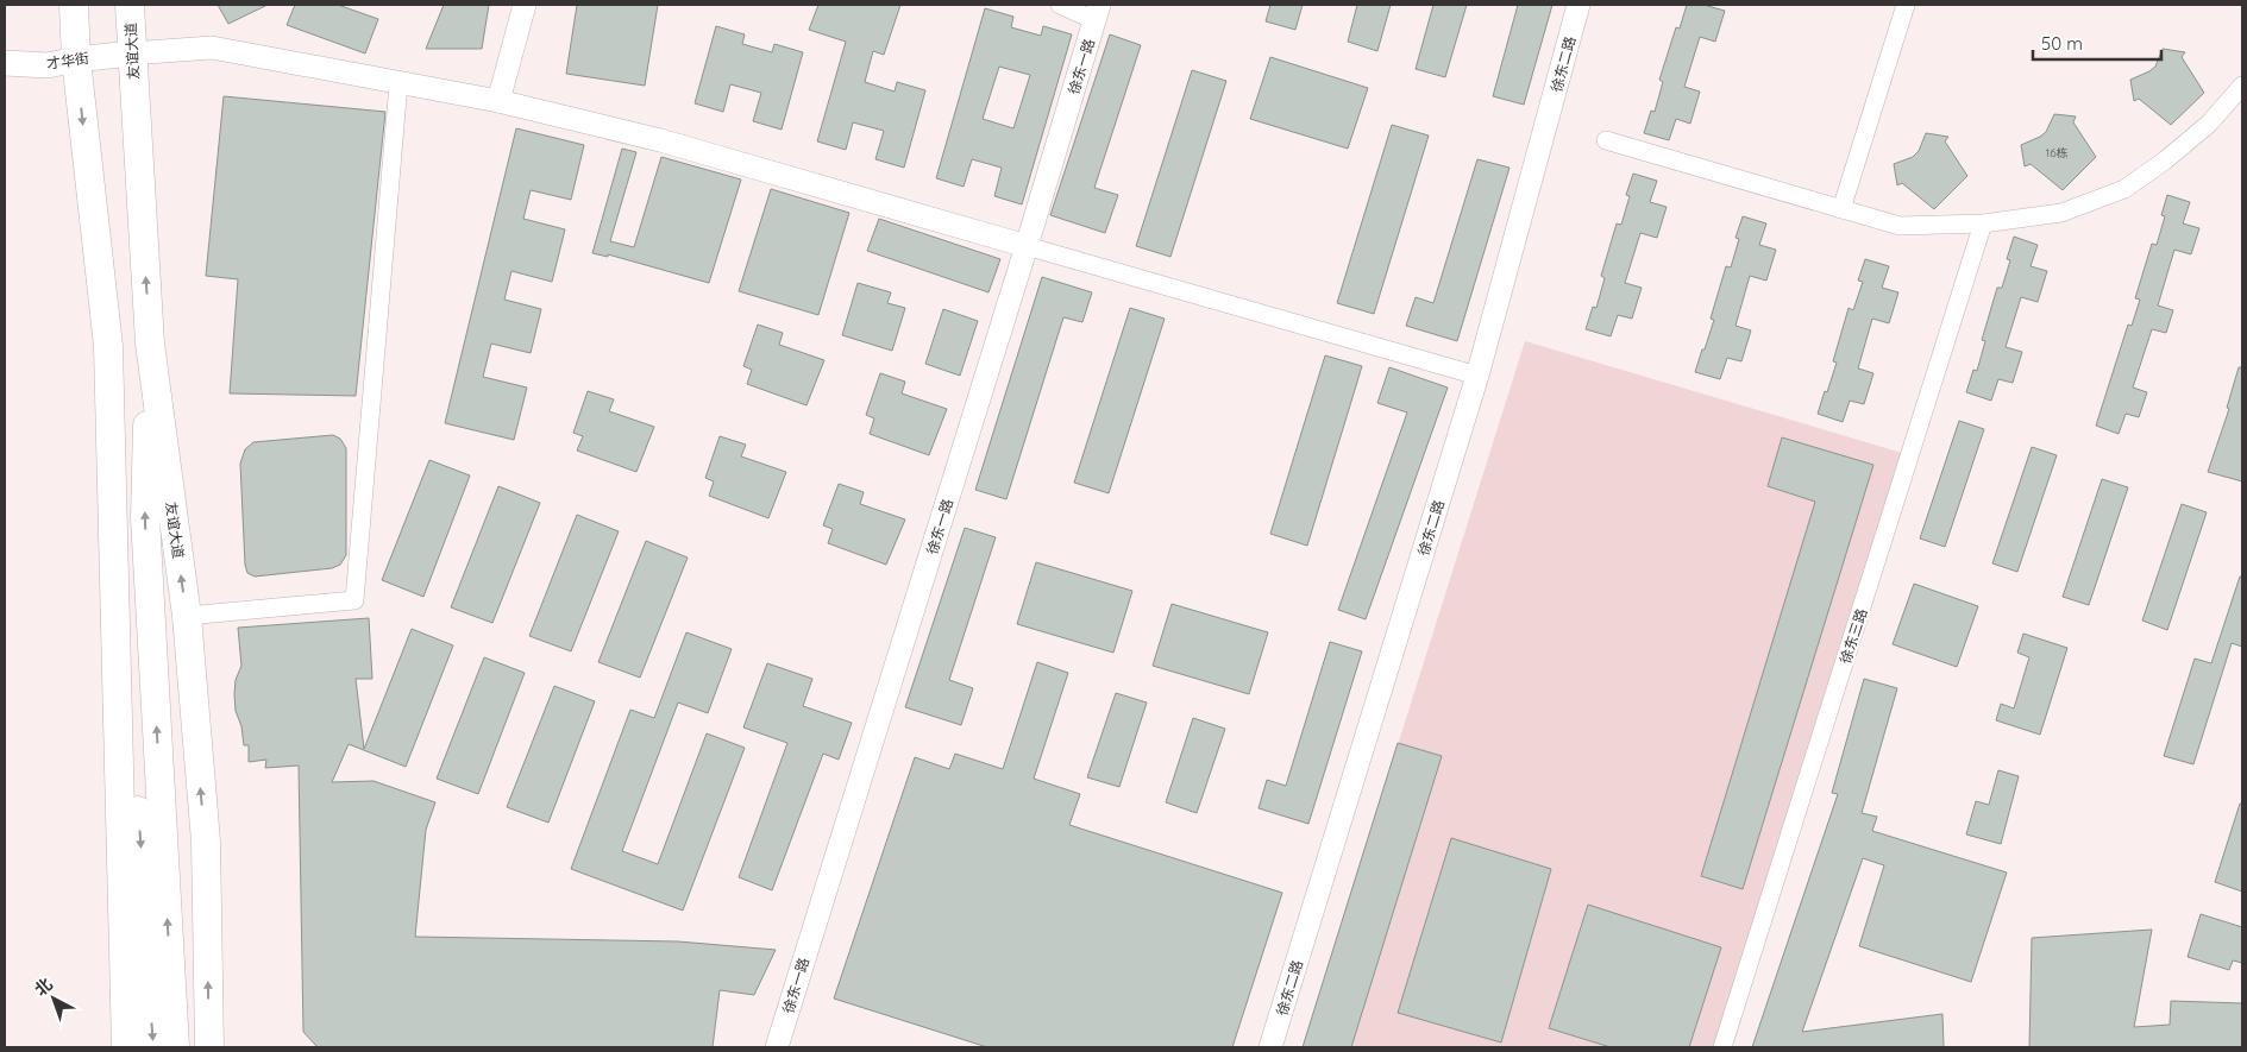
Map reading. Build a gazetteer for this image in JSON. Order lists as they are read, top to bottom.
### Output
{
  "streets": {
    "main road": ["友谊大道", "才华街"],
    "street": ["徐东二路", "徐东一路", "徐东三路"]
  },
  "crossings": [
    ["友谊大道", "才华街"]
  ],
  "house_numbers": ["16栋"],
  "scale_bar": "50 m",
  "north": "top left"
}
